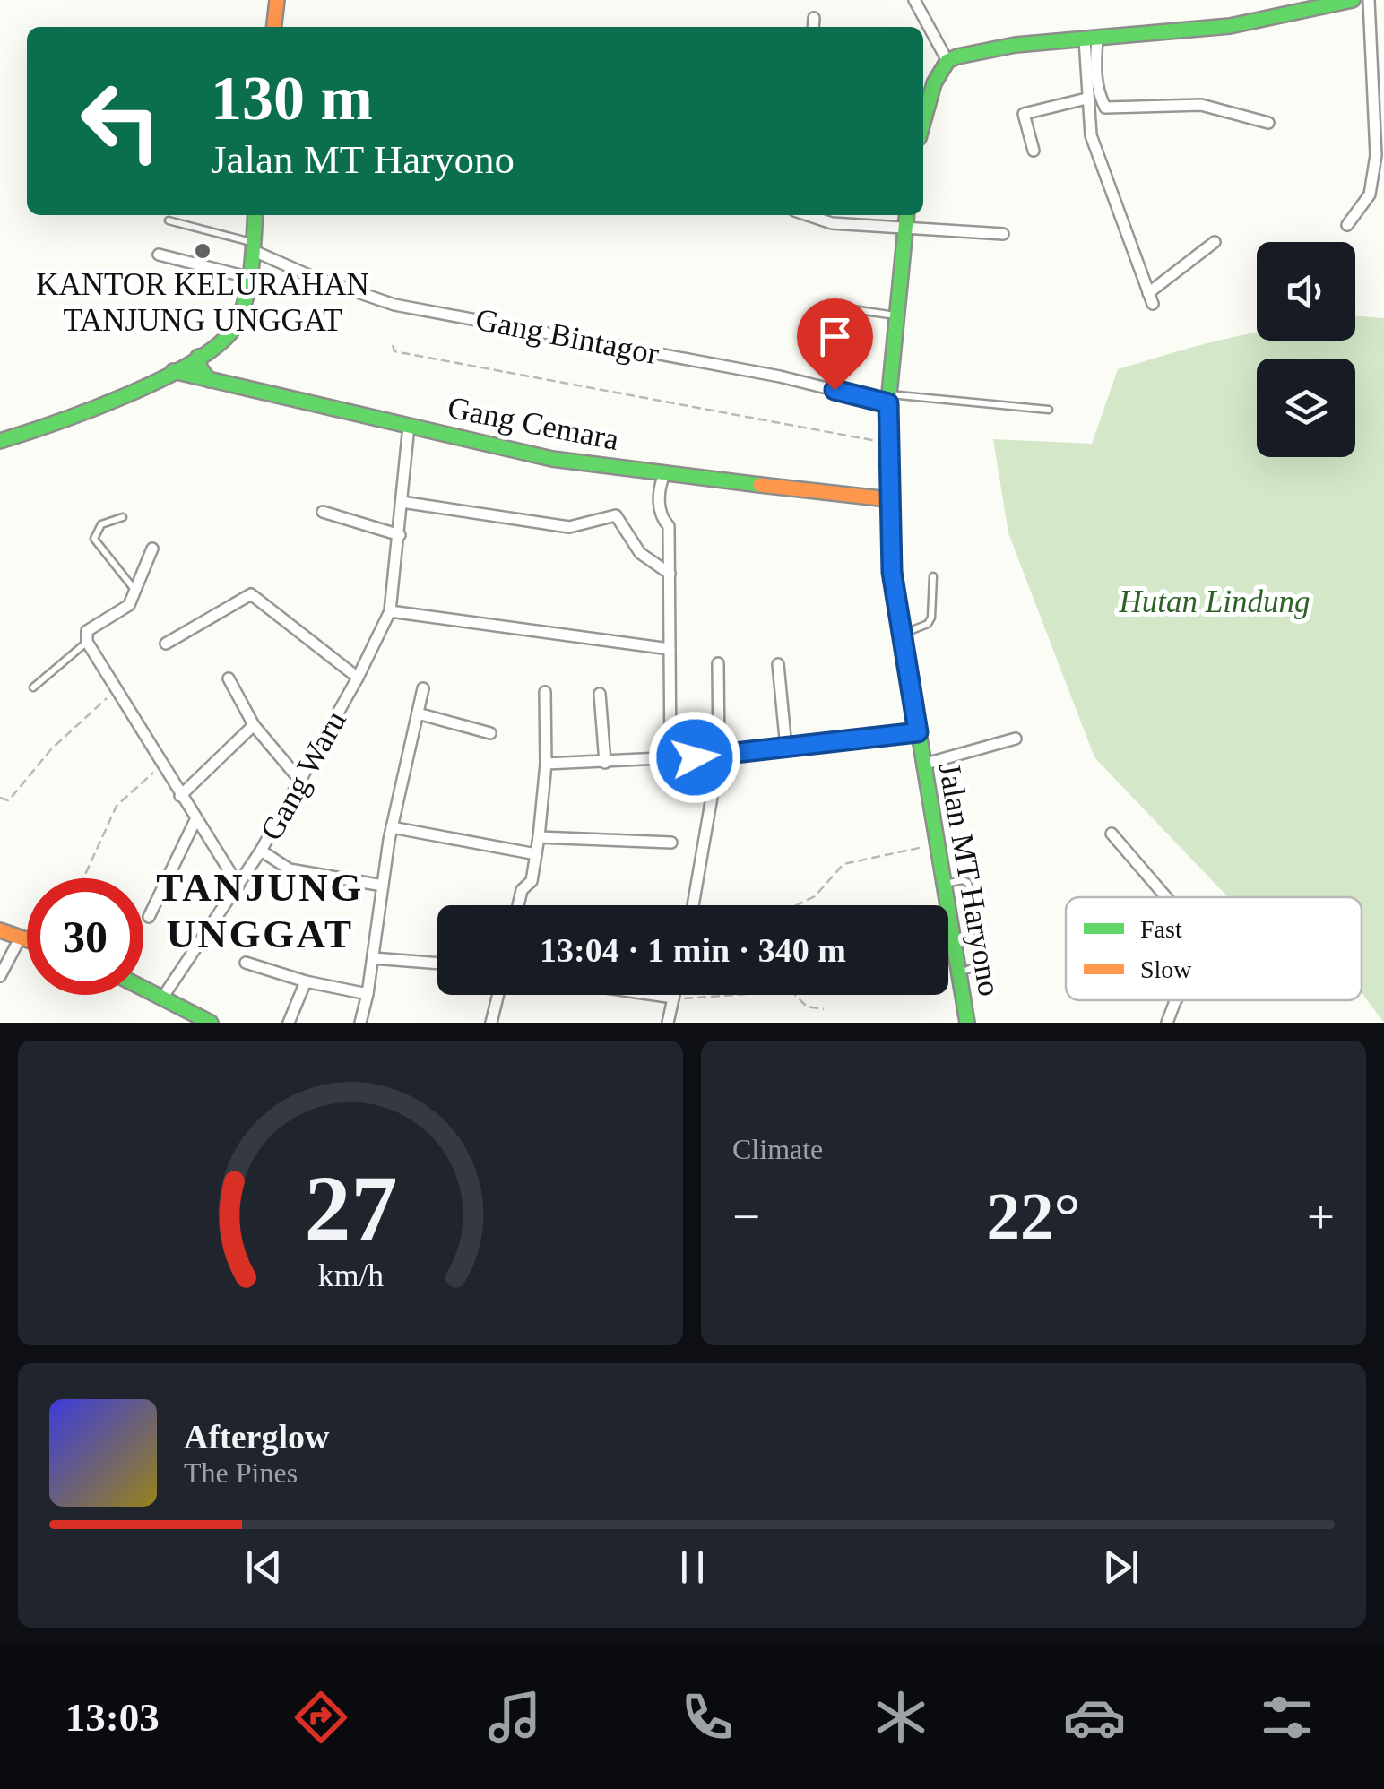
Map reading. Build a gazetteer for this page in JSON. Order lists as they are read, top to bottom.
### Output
{
  "streets": {
    "main road": ["Gang Cemara", "Jalan MT Haryono"],
    "street": ["Gang Bintagor", "Gang Waru"]
  },
  "crossings": [
    ["Gang Bintagor", "Jalan MT Haryono"],
    ["Gang Cemara", "Jalan MT Haryono"]
  ],
  "districts": ["TANJUNG UNGGAT"],
  "parks": ["Hutan Lindung"],
  "places": ["KANTOR KELURAHAN TANJUNG UNGGAT"],
  "legend": ["Fast", "Slow"],
  "page": {
    "turn": ["130 m", "Jalan MT Haryono"],
    "limit": "30",
    "trip": "13:04 · 1 min · 340 m",
    "tile": "Climate",
    "heat": ["−", "22°", "+"],
    "song": ["Afterglow", "The Pines"],
    "tabs": "13:03",
    "gauge": ["27", "km/h"]
  }
}
